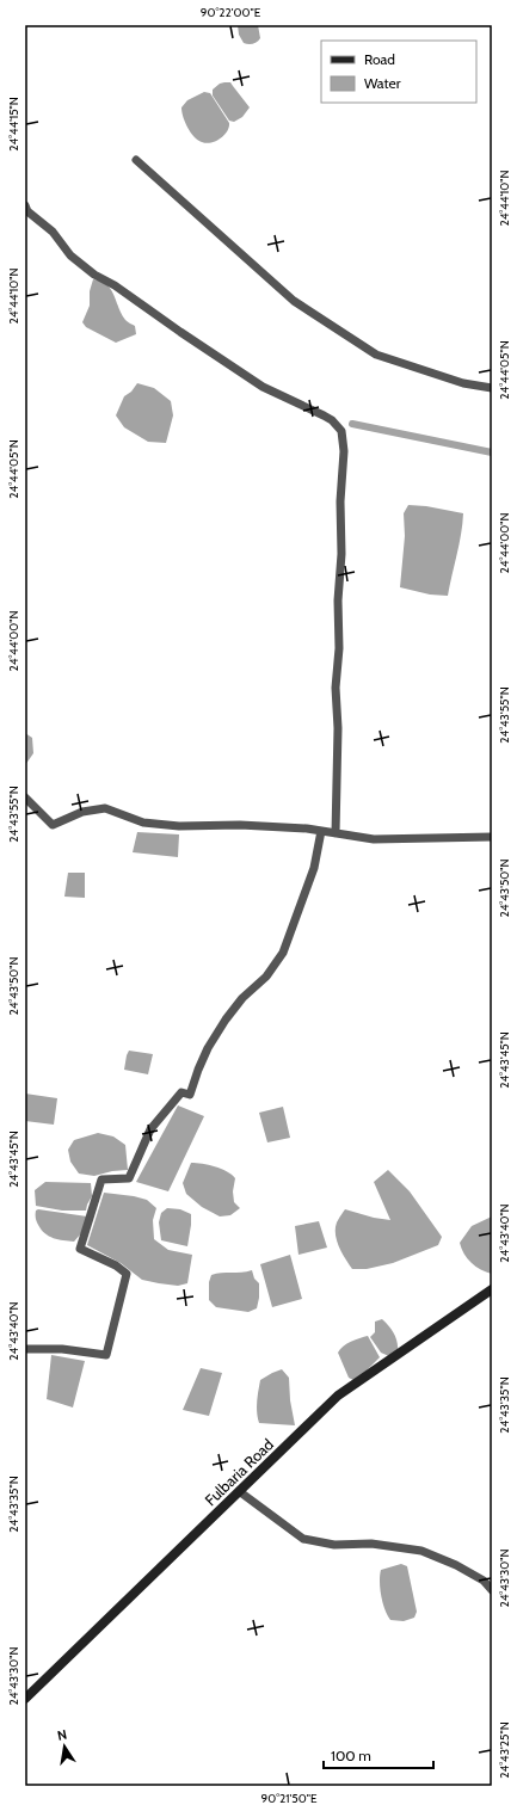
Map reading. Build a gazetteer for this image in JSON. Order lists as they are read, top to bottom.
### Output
{
  "streets": {
    "main road": ["Fulbaria Road"]
  },
  "legend": ["Road", "Water"],
  "scale_bar": "100 m",
  "north": "top",
  "coordinates": [
    "90°22'00\"E",
    "24°44'15\"N",
    "24°44'10\"N",
    "24°44'05\"N",
    "24°44'00\"N",
    "24°43'55\"N",
    "24°43'50\"N",
    "24°43'45\"N",
    "24°43'40\"N",
    "24°43'35\"N",
    "24°43'30\"N",
    "24°43'25\"N",
    "90°21'50\"E"
  ]
}
